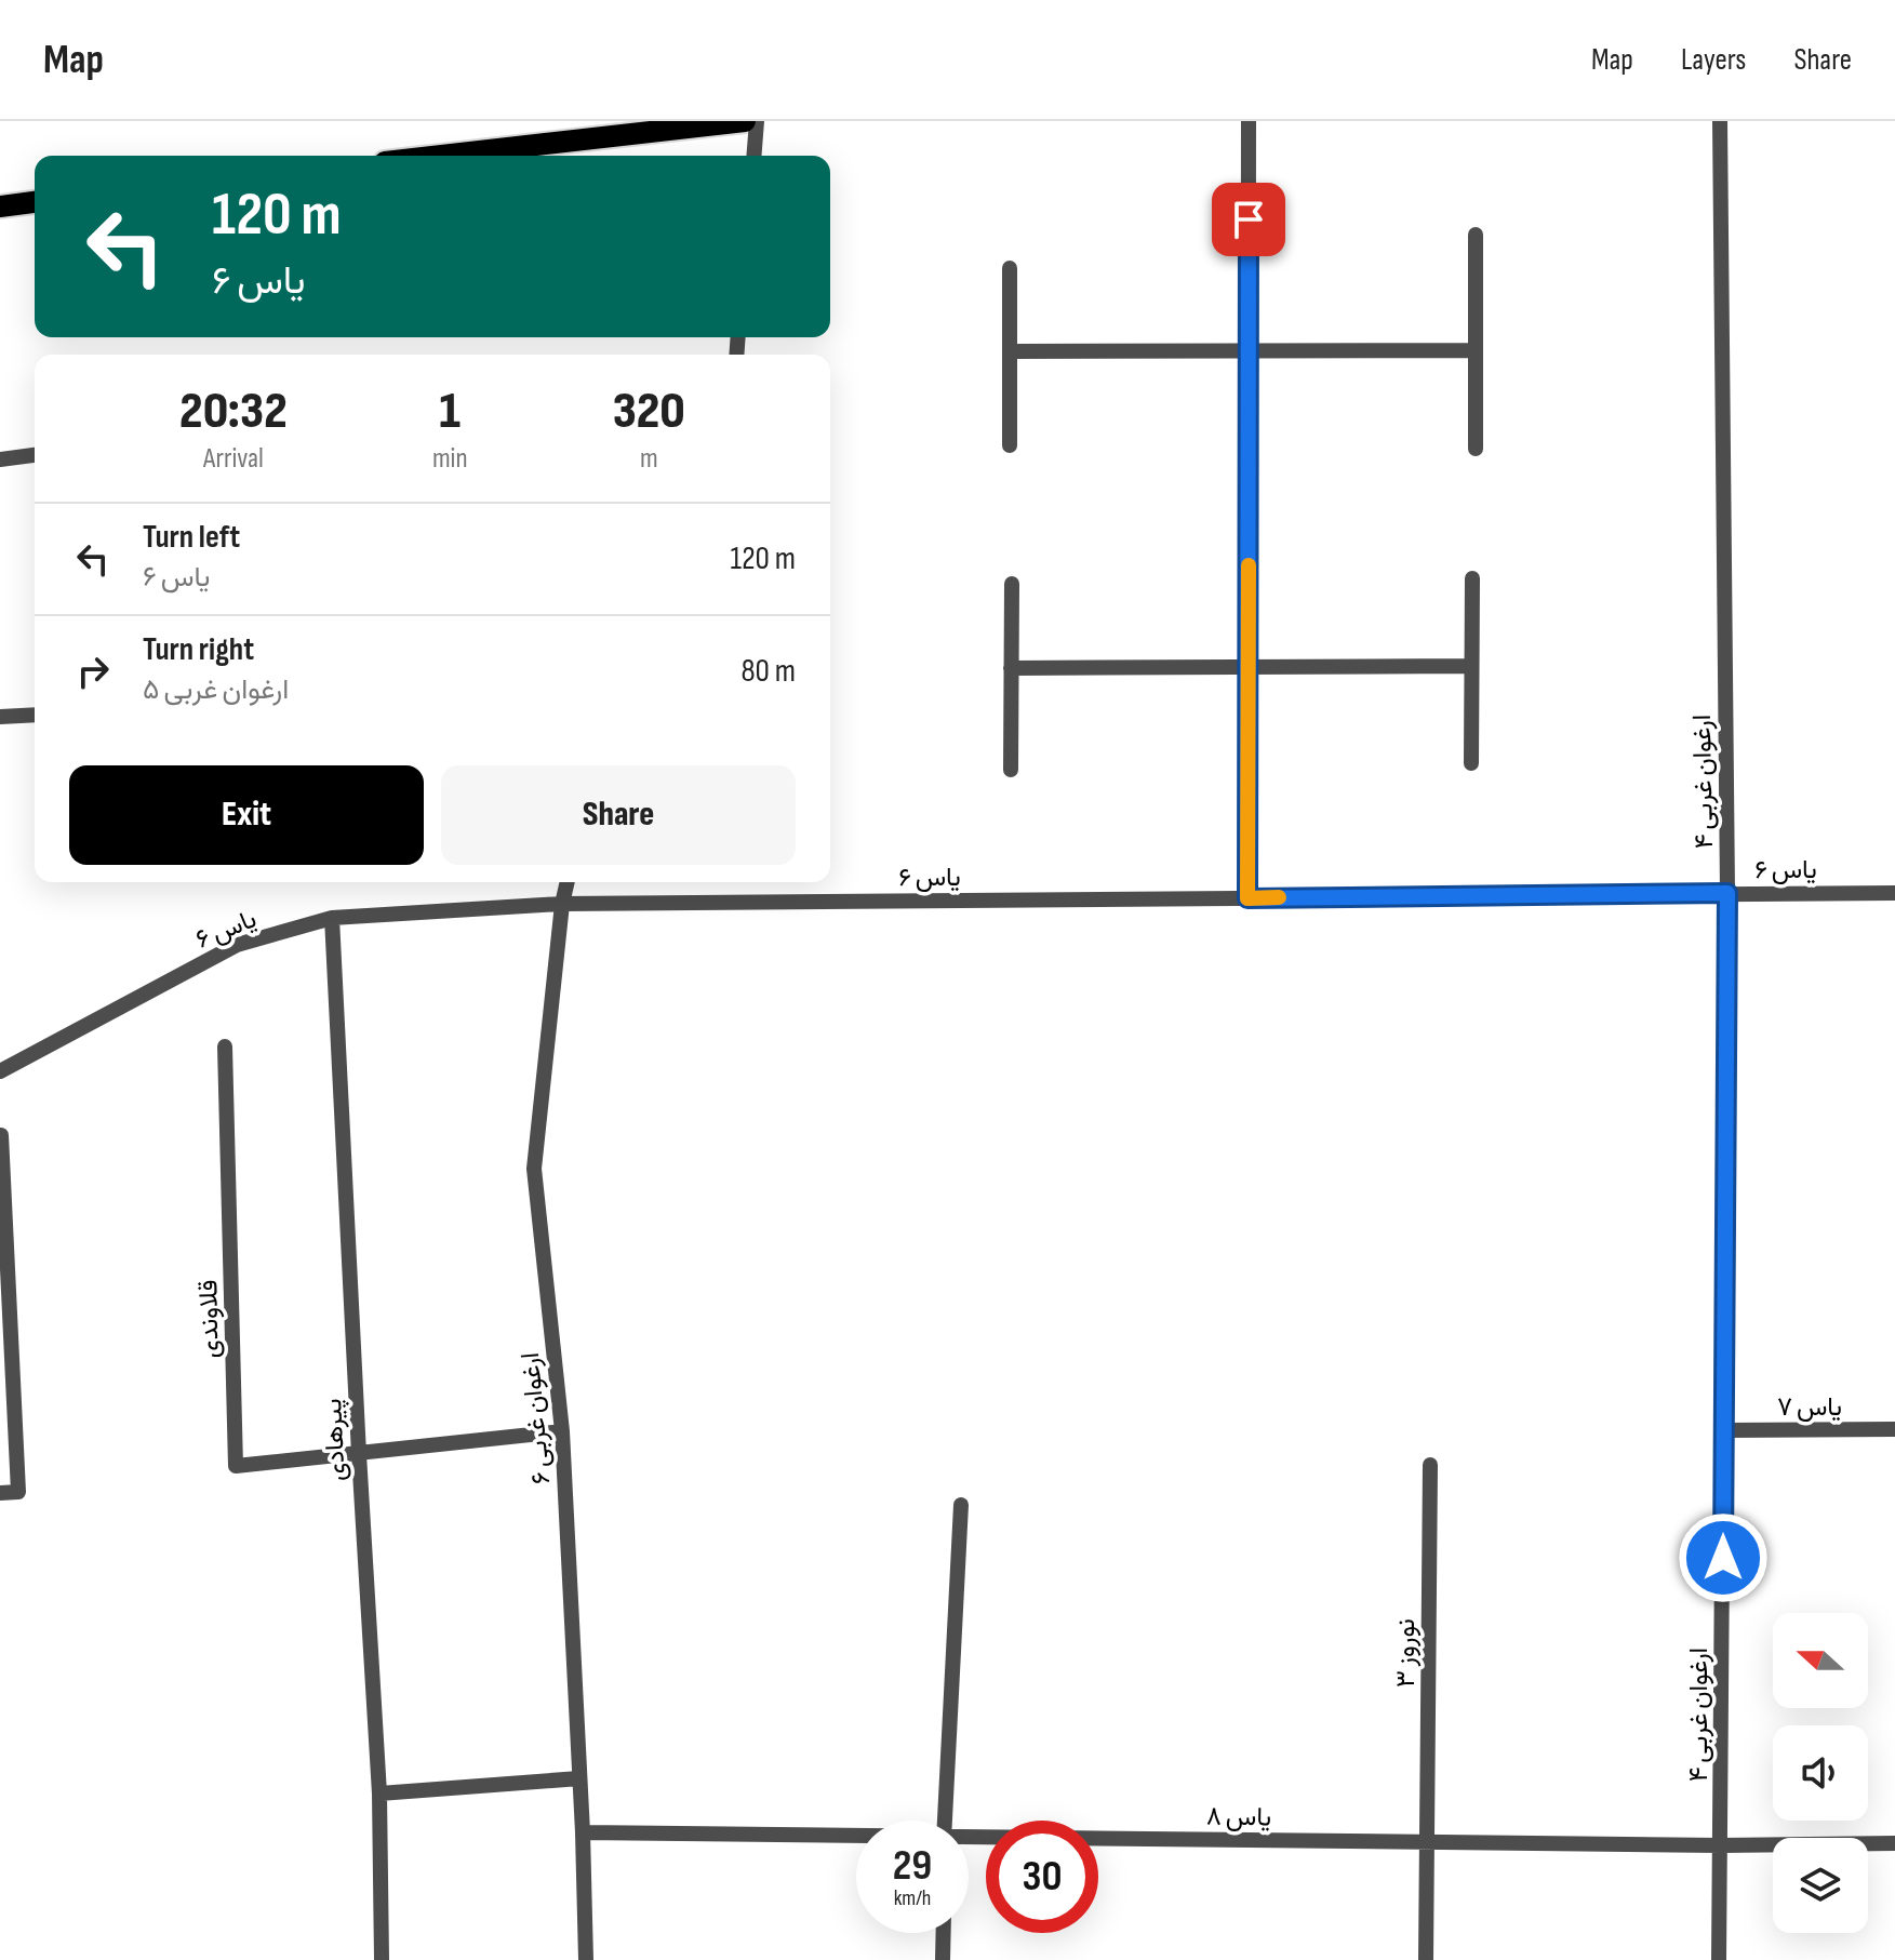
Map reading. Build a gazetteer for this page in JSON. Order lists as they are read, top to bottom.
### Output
{
  "streets": {
    "street": [
      "ارغوان غربی ۴",
      "یاس ۶",
      "قلاوندی",
      "یاس ۷",
      "ارغوان غربی ۶",
      "پیرهادی",
      "نوروز ۳",
      "یاس ۸"
    ]
  },
  "crossings": [
    ["ارغوان غربی ۴", "یاس ۶"],
    ["ارغوان غربی ۴", "یاس ۷"],
    ["ارغوان غربی ۴", "یاس ۸"],
    ["یاس ۶", "ارغوان غربی ۶"],
    ["یاس ۶", "پیرهادی"],
    ["قلاوندی", "پیرهادی"],
    ["ارغوان غربی ۶", "یاس ۸"],
    ["نوروز ۳", "یاس ۸"]
  ],
  "north": "left",
  "page": {
    "header": "Map",
    "nav": ["Map", "Layers", "Share"],
    "turn": ["120 m", "یاس ۶"],
    "eta": [
      "20:32",
      "Arrival",
      "1",
      "min",
      "320",
      "m"
    ],
    "list": [
      {
        "name": "Turn left",
        "note": "یاس ۶",
        "value": "120 m"
      },
      {
        "name": "Turn right",
        "note": "ارغوان غربی ۵",
        "value": "80 m"
      }
    ],
    "buttons": ["Exit", "Share"],
    "speed": "29 km/h",
    "limit": "30"
  }
}
